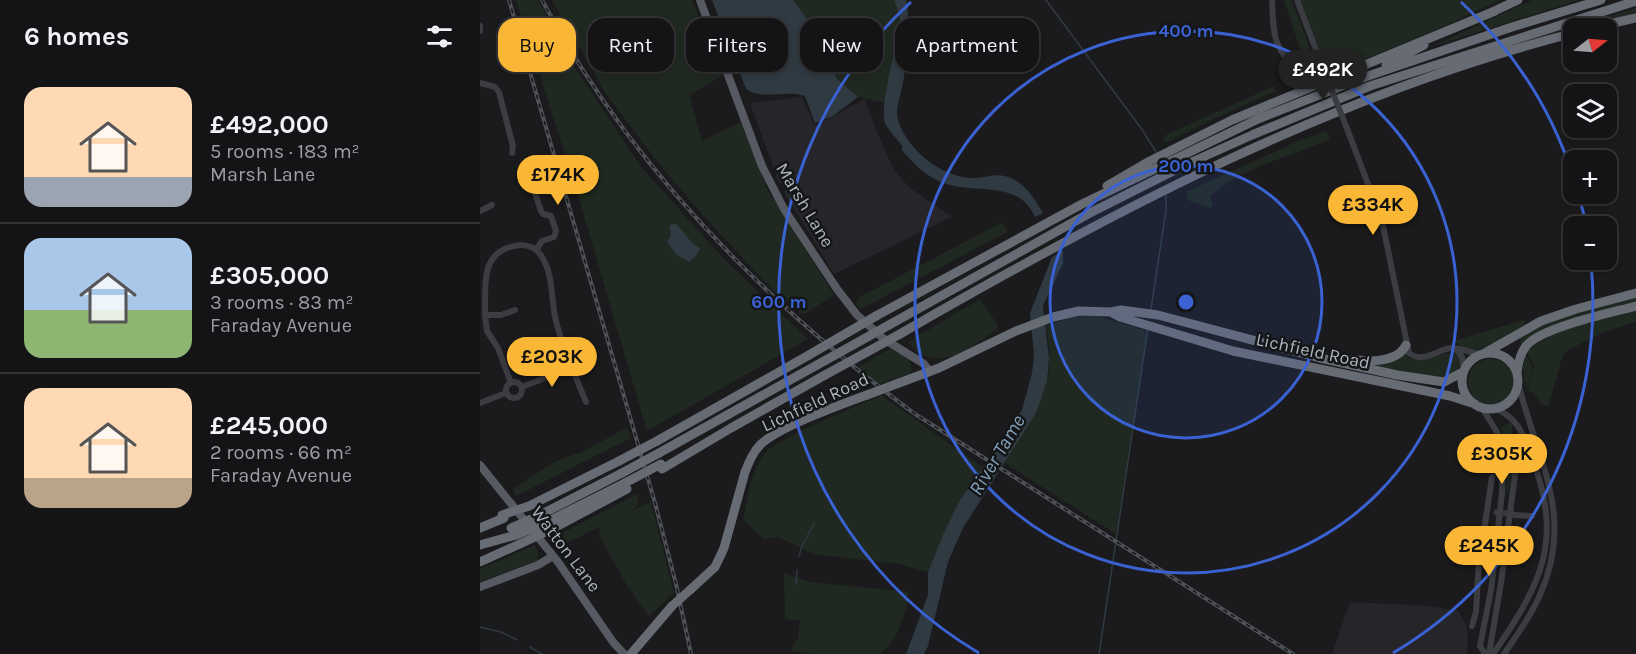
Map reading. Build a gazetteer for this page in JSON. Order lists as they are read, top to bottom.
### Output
{
  "streets": {
    "highway": ["Lichfield Road"],
    "main road": ["Marsh Lane", "Watton Lane"]
  },
  "crossings": [
    ["Marsh Lane", "Lichfield Road"]
  ],
  "water": ["River Tame"],
  "north": "right",
  "page": {
    "heading": "6 homes",
    "map_buttons": ["+", "−"],
    "chip": [
      "Buy",
      "Rent",
      "Filters",
      "New",
      "Apartment"
    ],
    "price": [
      "£492K",
      "£174K",
      "£334K",
      "£203K",
      "£305K",
      "£245K"
    ],
    "list": [
      {
        "name": "£492,000",
        "note": "5 rooms · 183 m² · Marsh Lane"
      },
      {
        "name": "£305,000",
        "note": "3 rooms · 83 m² · Faraday Avenue"
      },
      {
        "name": "£245,000",
        "note": "2 rooms · 66 m² · Faraday Avenue"
      }
    ]
  },
  "rings": ["400 m", "200 m", "600 m"]
}
